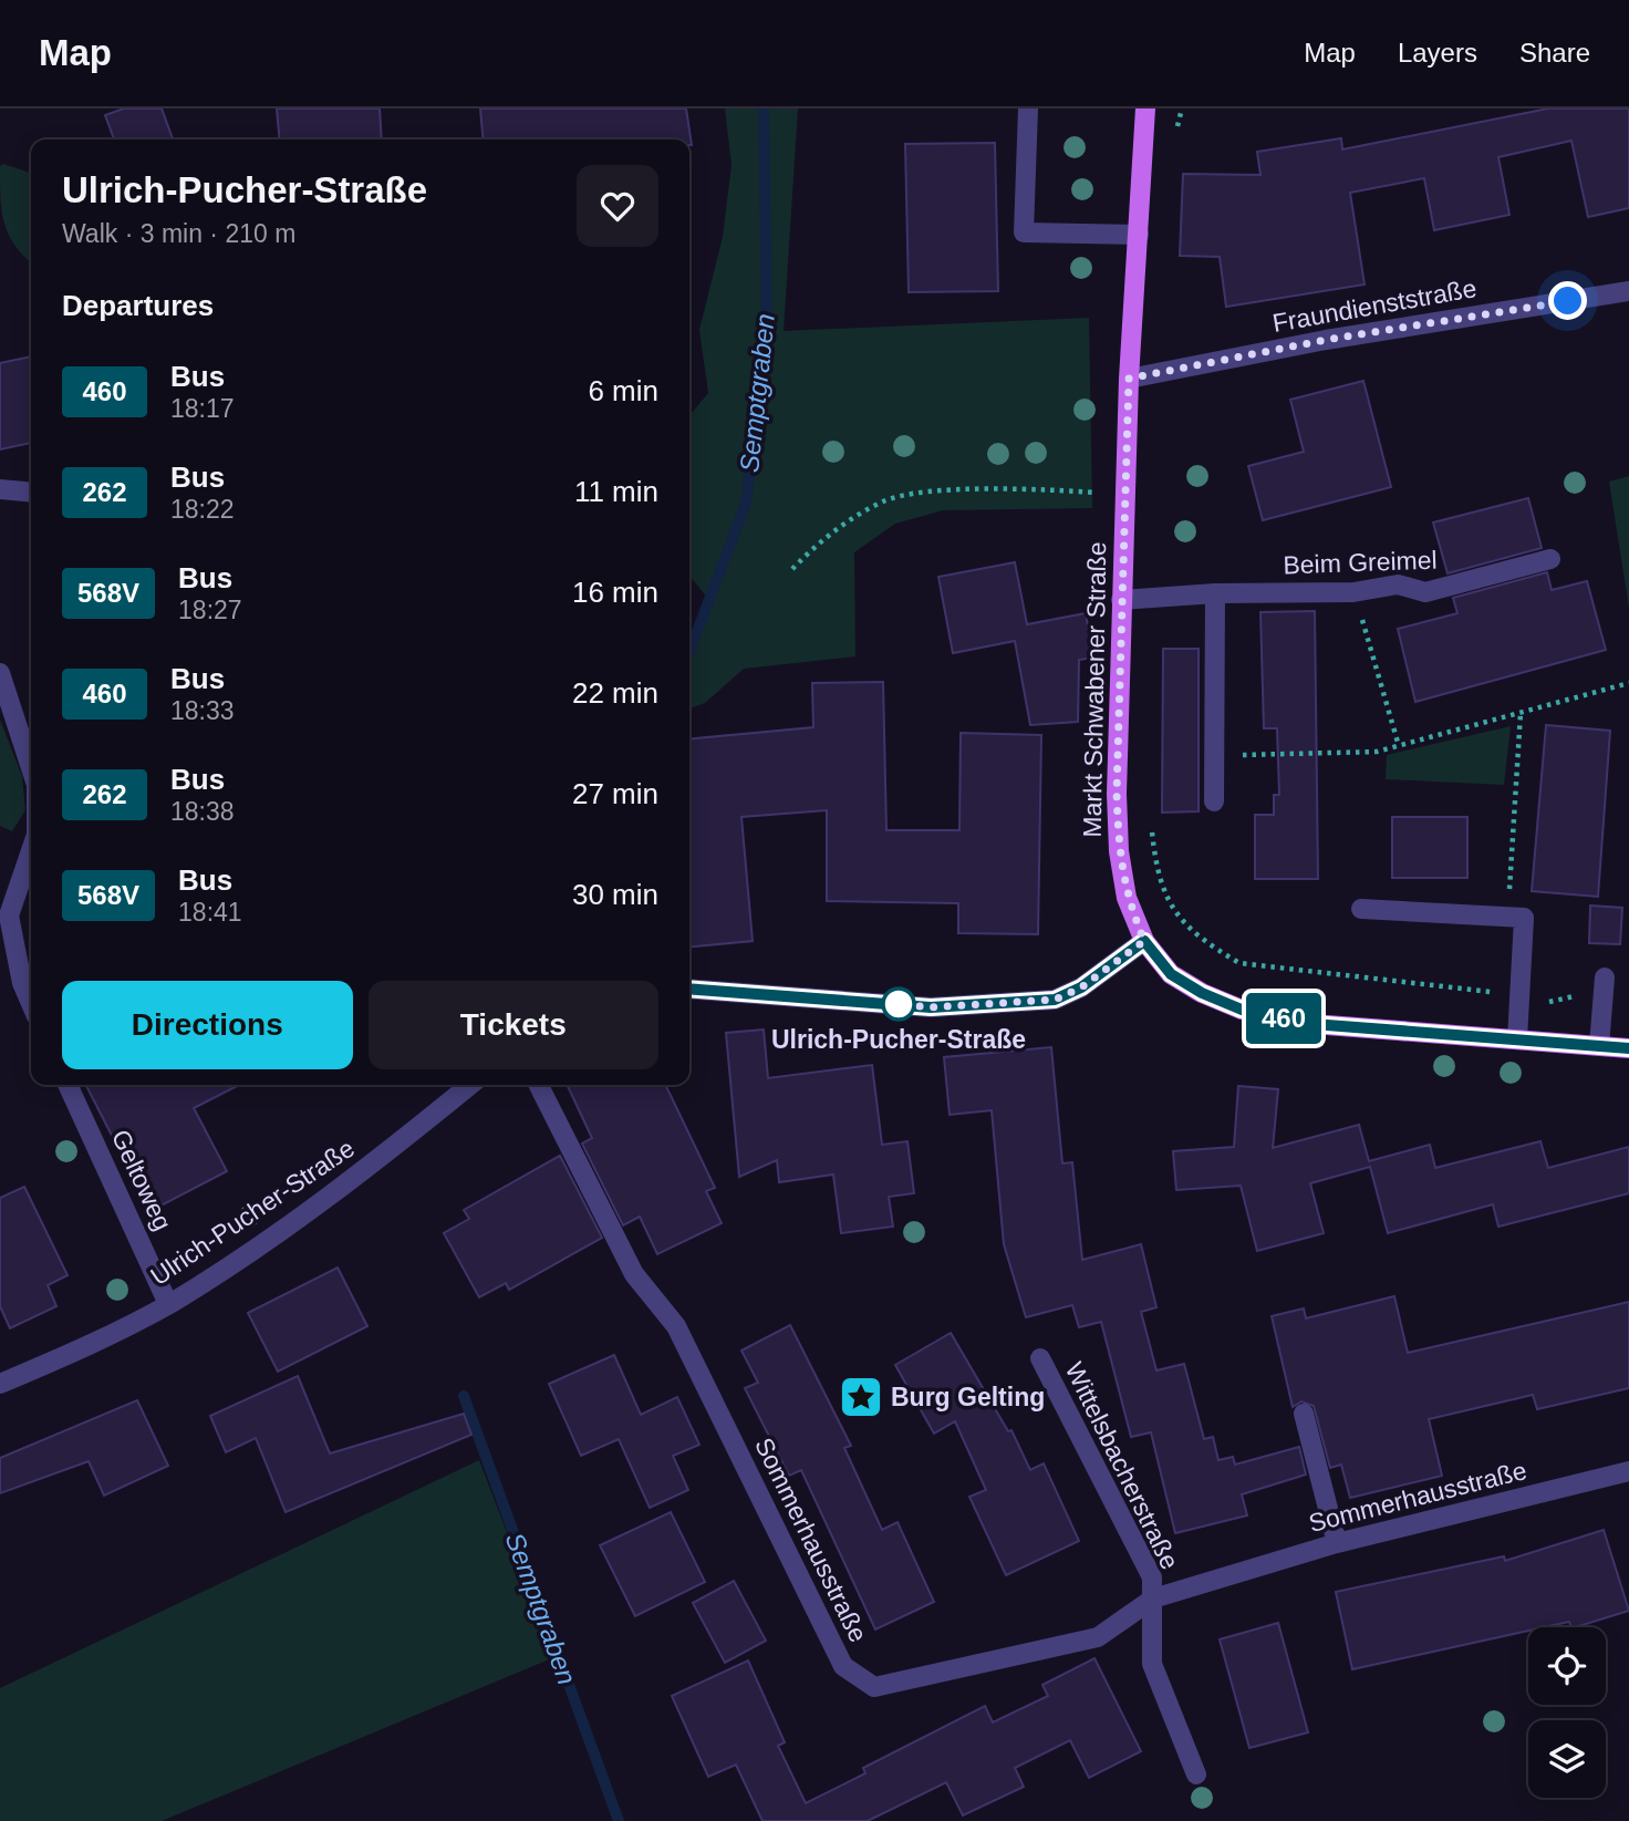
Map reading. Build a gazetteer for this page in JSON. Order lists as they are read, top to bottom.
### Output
{
  "streets": {
    "main road": ["Markt Schwabener Straße"],
    "street": [
      "Fraundienststraße",
      "Beim Greimel",
      "Geltoweg",
      "Ulrich-Pucher-Straße",
      "Wittelsbacherstraße",
      "Sommerhausstraße"
    ]
  },
  "crossings": [
    ["Fraundienststraße", "Markt Schwabener Straße"],
    ["Beim Greimel", "Markt Schwabener Straße"],
    ["Geltoweg", "Ulrich-Pucher-Straße"],
    ["Wittelsbacherstraße", "Sommerhausstraße"]
  ],
  "water": ["Semptgraben"],
  "places": {
    "other": ["Ulrich-Pucher-Straße"],
    "place": ["Burg Gelting"]
  },
  "lines": ["bus line 460"],
  "page": {
    "header": "Map",
    "nav": ["Map", "Layers", "Share"],
    "on_map": "460",
    "heading": [
      ["Ulrich-Pucher-Straße", "Walk · 3 min · 210 m"],
      "Departures"
    ],
    "list": [
      {
        "mark": "460",
        "name": "Bus",
        "note": "18:17",
        "value": "6 min"
      },
      {
        "mark": "262",
        "name": "Bus",
        "note": "18:22",
        "value": "11 min"
      },
      {
        "mark": "568V",
        "name": "Bus",
        "note": "18:27",
        "value": "16 min"
      },
      {
        "mark": "460",
        "name": "Bus",
        "note": "18:33",
        "value": "22 min"
      },
      {
        "mark": "262",
        "name": "Bus",
        "note": "18:38",
        "value": "27 min"
      },
      {
        "mark": "568V",
        "name": "Bus",
        "note": "18:41",
        "value": "30 min"
      }
    ],
    "buttons": ["Directions", "Tickets"]
  }
}
